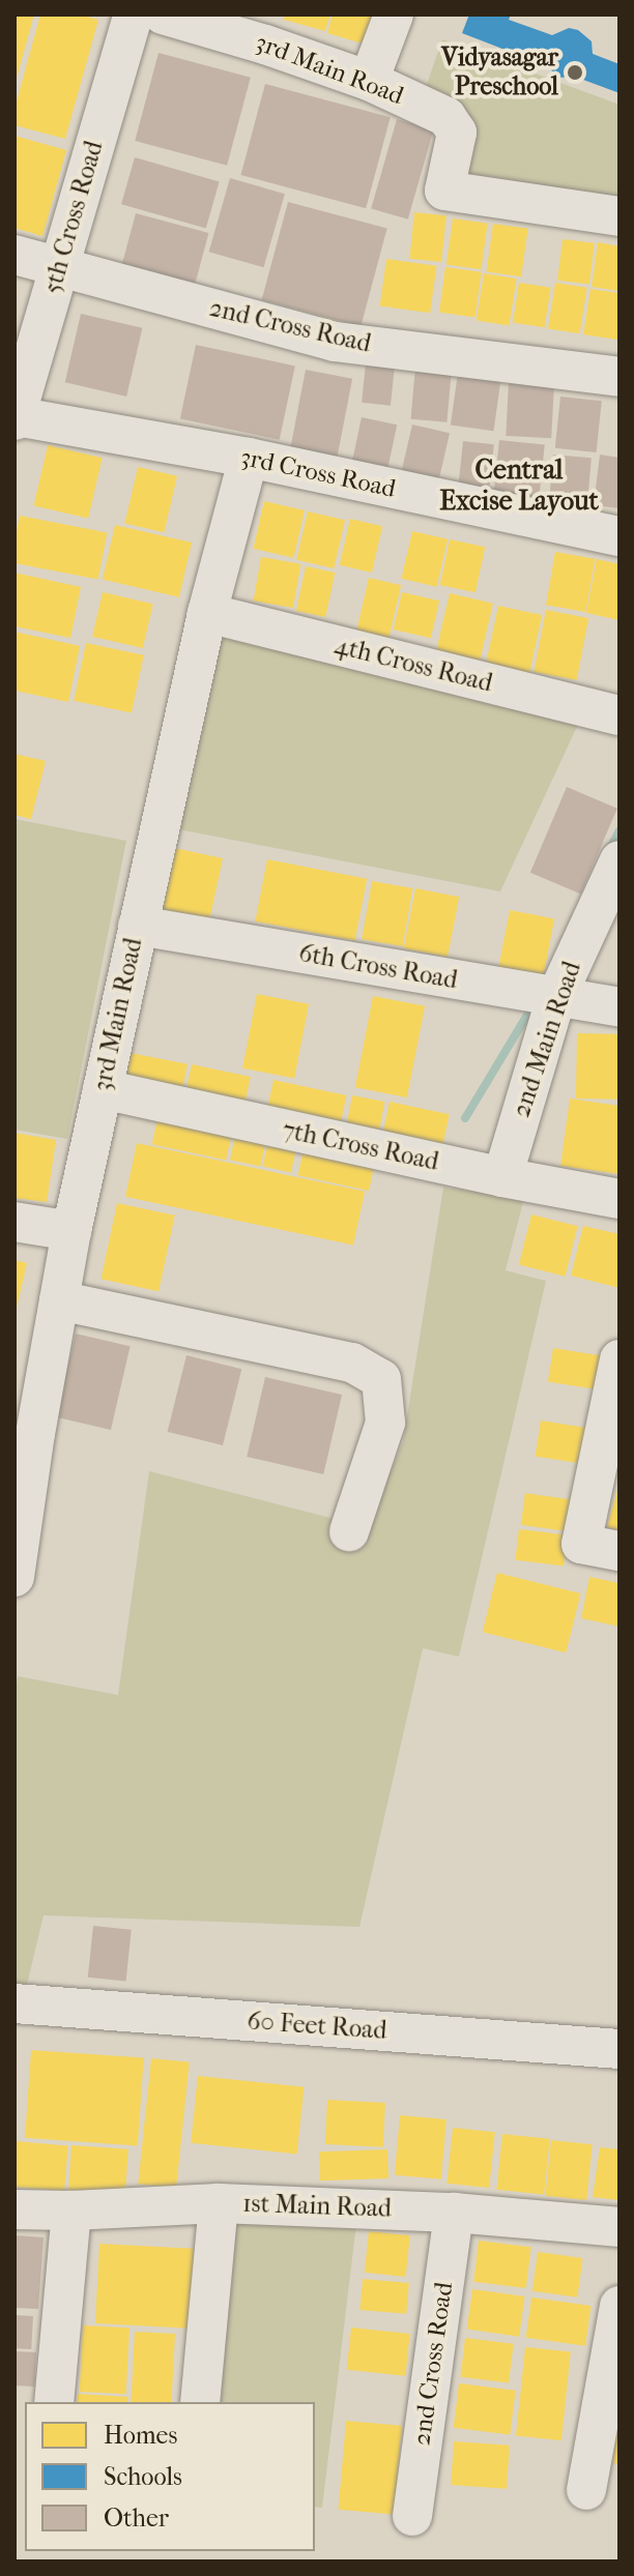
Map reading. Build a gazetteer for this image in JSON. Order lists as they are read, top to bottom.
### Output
{
  "streets": {
    "street": [
      "3rd Main Road",
      "5th Cross Road",
      "2nd Cross Road",
      "3rd Cross Road",
      "4th Cross Road",
      "6th Cross Road",
      "2nd Main Road",
      "7th Cross Road",
      "60 Feet Road",
      "1st Main Road"
    ]
  },
  "crossings": [
    ["3rd Main Road", "3rd Cross Road"],
    ["3rd Main Road", "4th Cross Road"],
    ["3rd Main Road", "6th Cross Road"],
    ["3rd Main Road", "7th Cross Road"],
    ["5th Cross Road", "2nd Cross Road"],
    ["5th Cross Road", "3rd Cross Road"],
    ["2nd Cross Road", "1st Main Road"],
    ["6th Cross Road", "2nd Main Road"],
    ["2nd Main Road", "7th Cross Road"]
  ],
  "districts": ["Central Excise Layout"],
  "places": ["Vidyasagar Preschool"],
  "legend": ["Homes", "Schools", "Other"]
}
